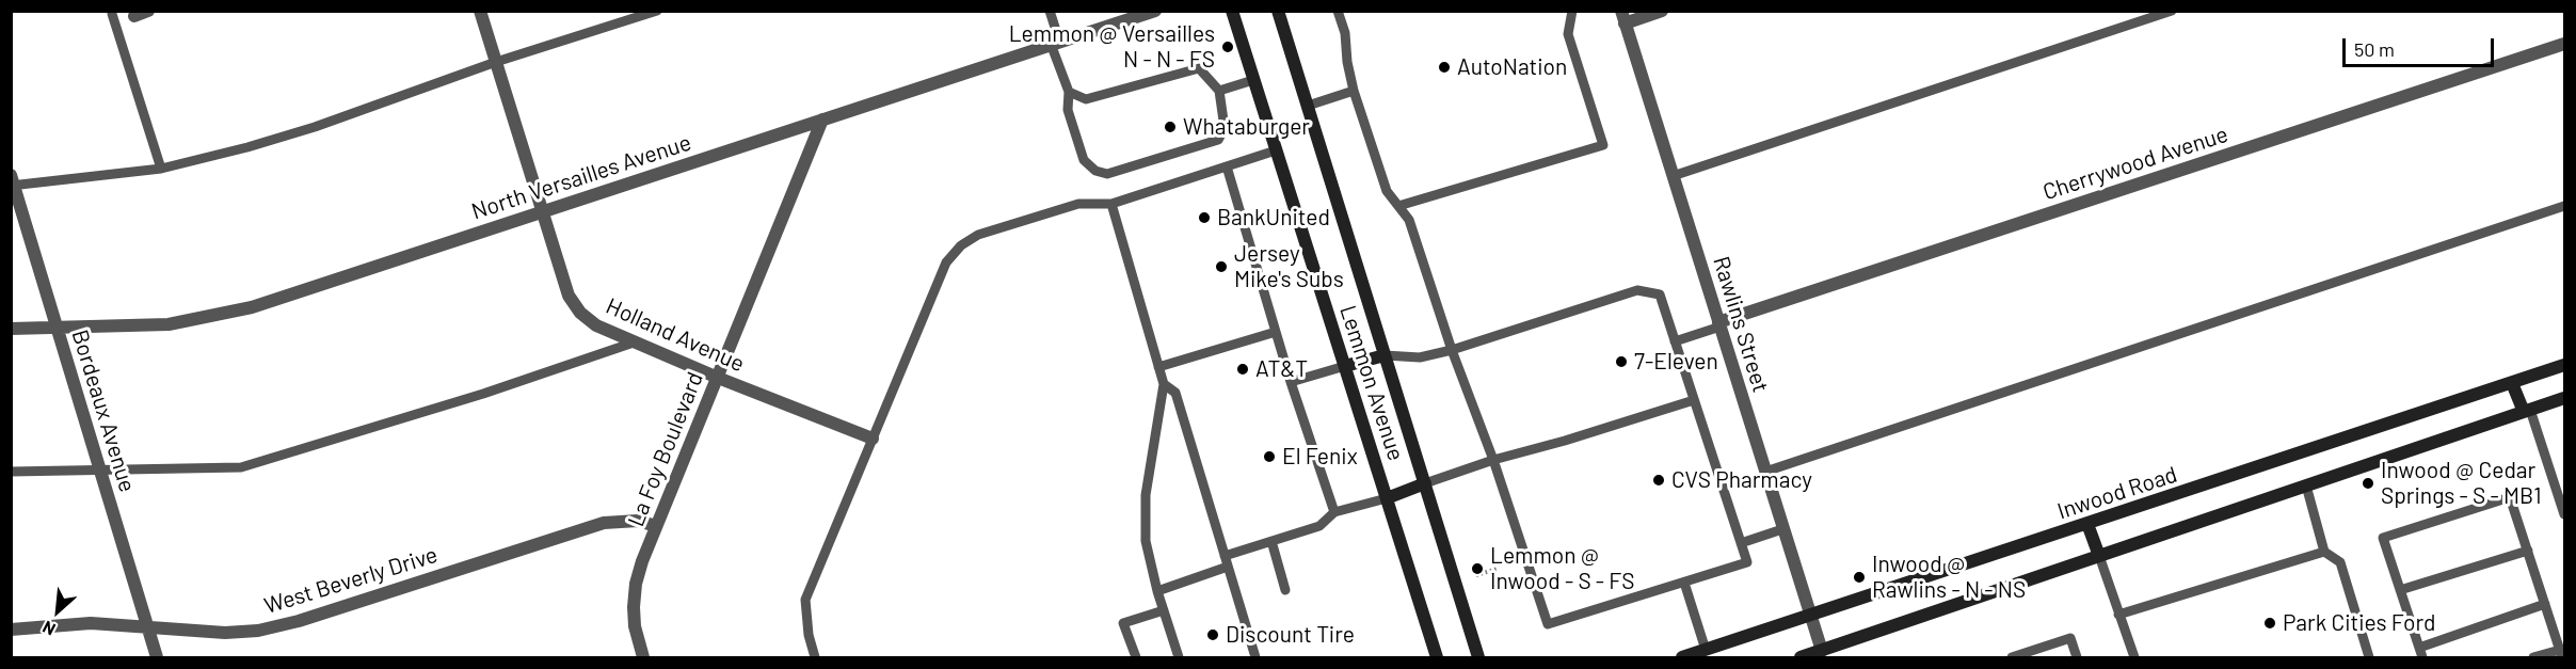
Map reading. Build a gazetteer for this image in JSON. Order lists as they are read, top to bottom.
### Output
{
  "streets": {
    "main road": ["Lemmon Avenue", "Inwood Road"],
    "street": [
      "Cherrywood Avenue",
      "North Versailles Avenue",
      "Rawlins Street",
      "Holland Avenue",
      "Bordeaux Avenue",
      "La Foy Boulevard",
      "West Beverly Drive"
    ]
  },
  "crossings": [
    ["Cherrywood Avenue", "Rawlins Street"],
    ["North Versailles Avenue", "Holland Avenue"],
    ["North Versailles Avenue", "Bordeaux Avenue"],
    ["North Versailles Avenue", "La Foy Boulevard"],
    ["Rawlins Street", "Inwood Road"],
    ["Holland Avenue", "La Foy Boulevard"],
    ["Bordeaux Avenue", "West Beverly Drive"],
    ["La Foy Boulevard", "West Beverly Drive"]
  ],
  "places": [
    "Lemmon @ Versailles N - N - FS",
    "AutoNation",
    "Whataburger",
    "BankUnited",
    "Jersey Mike's Subs",
    "7-Eleven",
    "AT&T",
    "El Fenix",
    "CVS Pharmacy",
    "Inwood @ Cedar Springs - S - MB1",
    "Lemmon @ Inwood - S - FS",
    "Inwood @ Rawlins - N - NS",
    "Park Cities Ford",
    "Discount Tire"
  ],
  "scale_bar": "50 m",
  "north": "bottom left"
}
